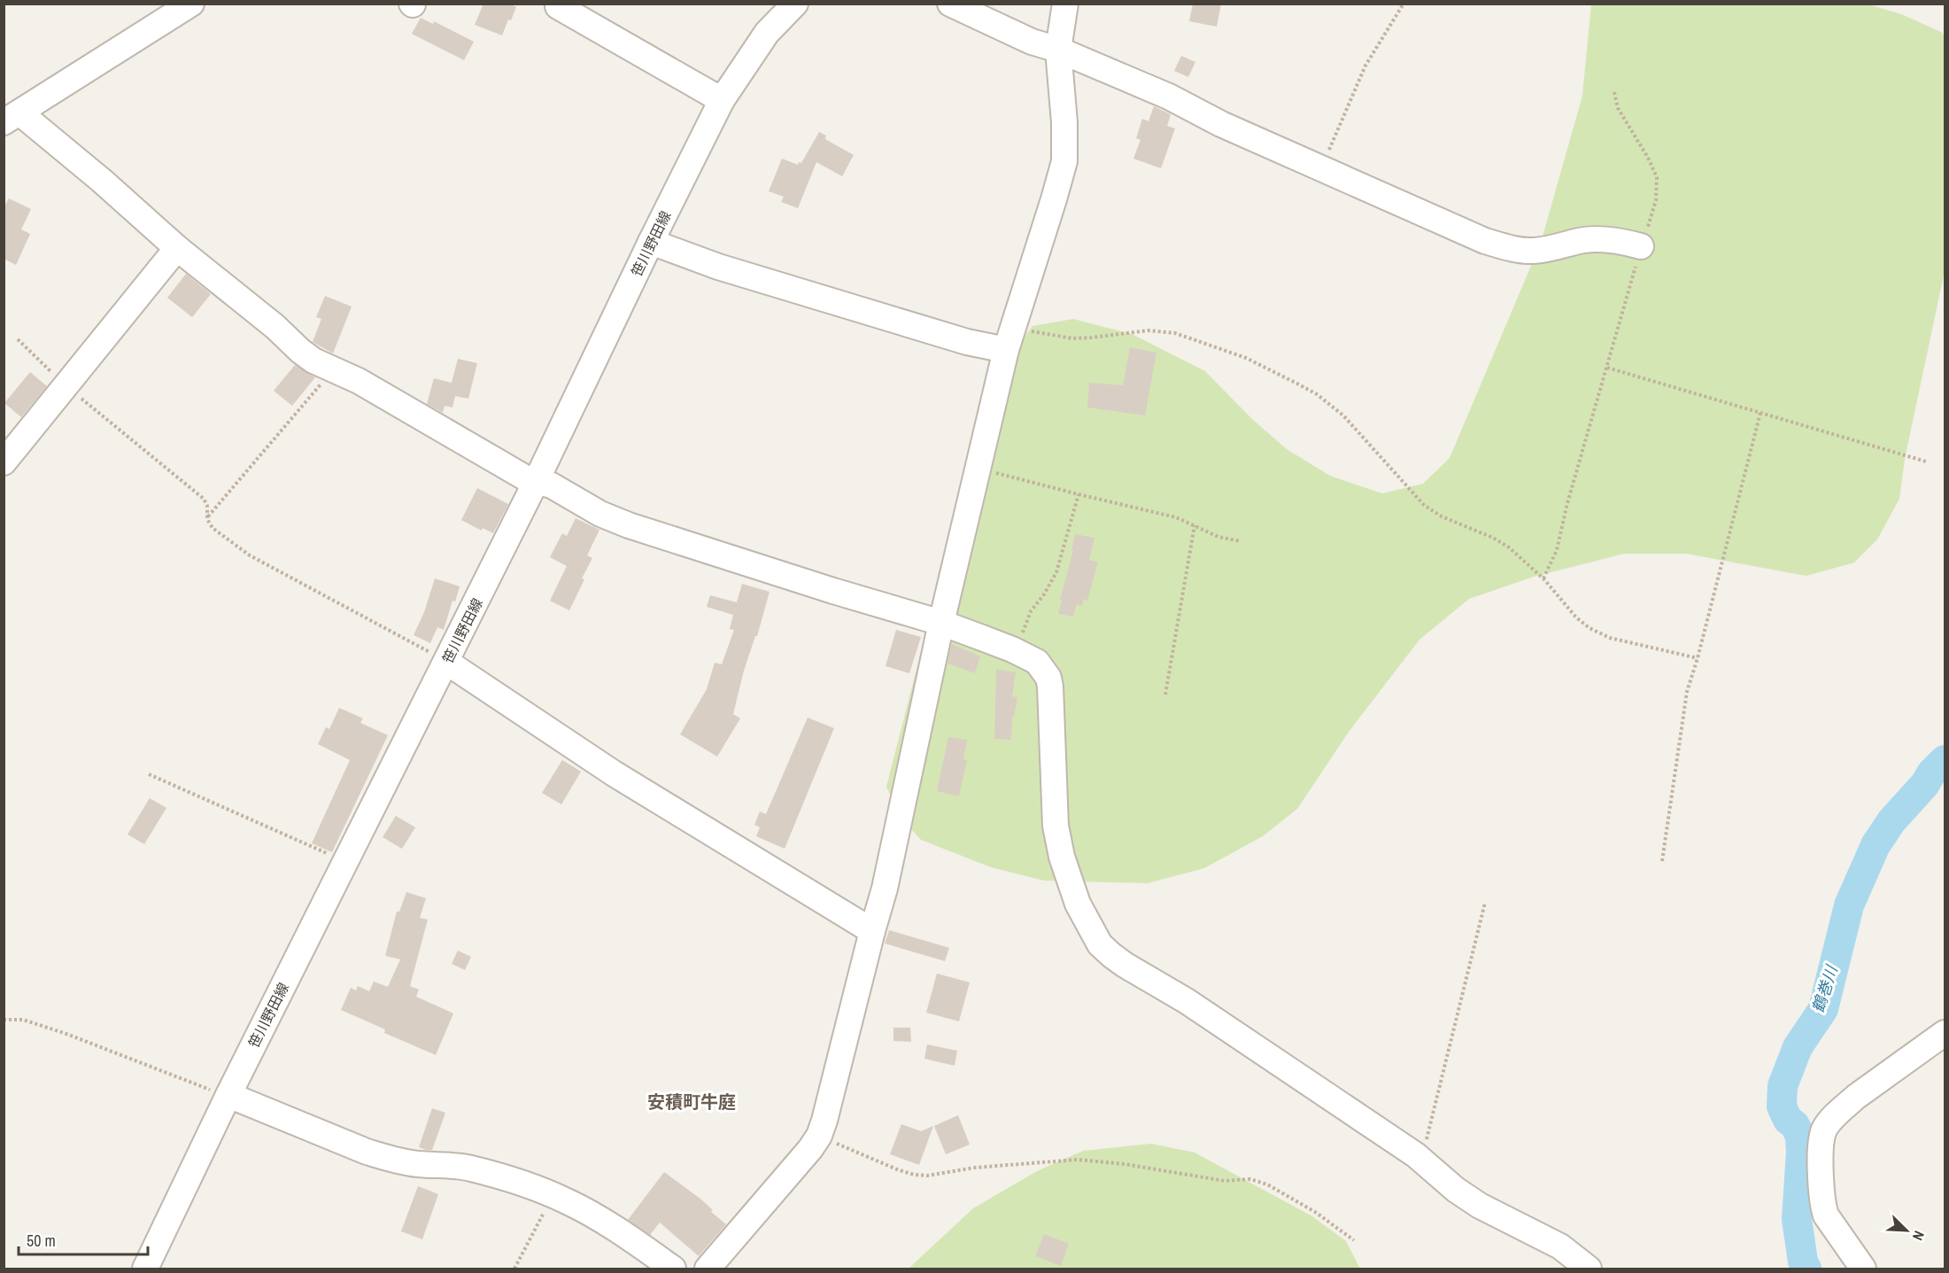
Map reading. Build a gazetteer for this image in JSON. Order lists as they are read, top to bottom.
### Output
{
  "streets": {
    "street": ["笹川野田線"]
  },
  "districts": ["安積町牛庭"],
  "water": ["鶴巻川"],
  "scale_bar": "50 m",
  "north": "bottom right"
}
